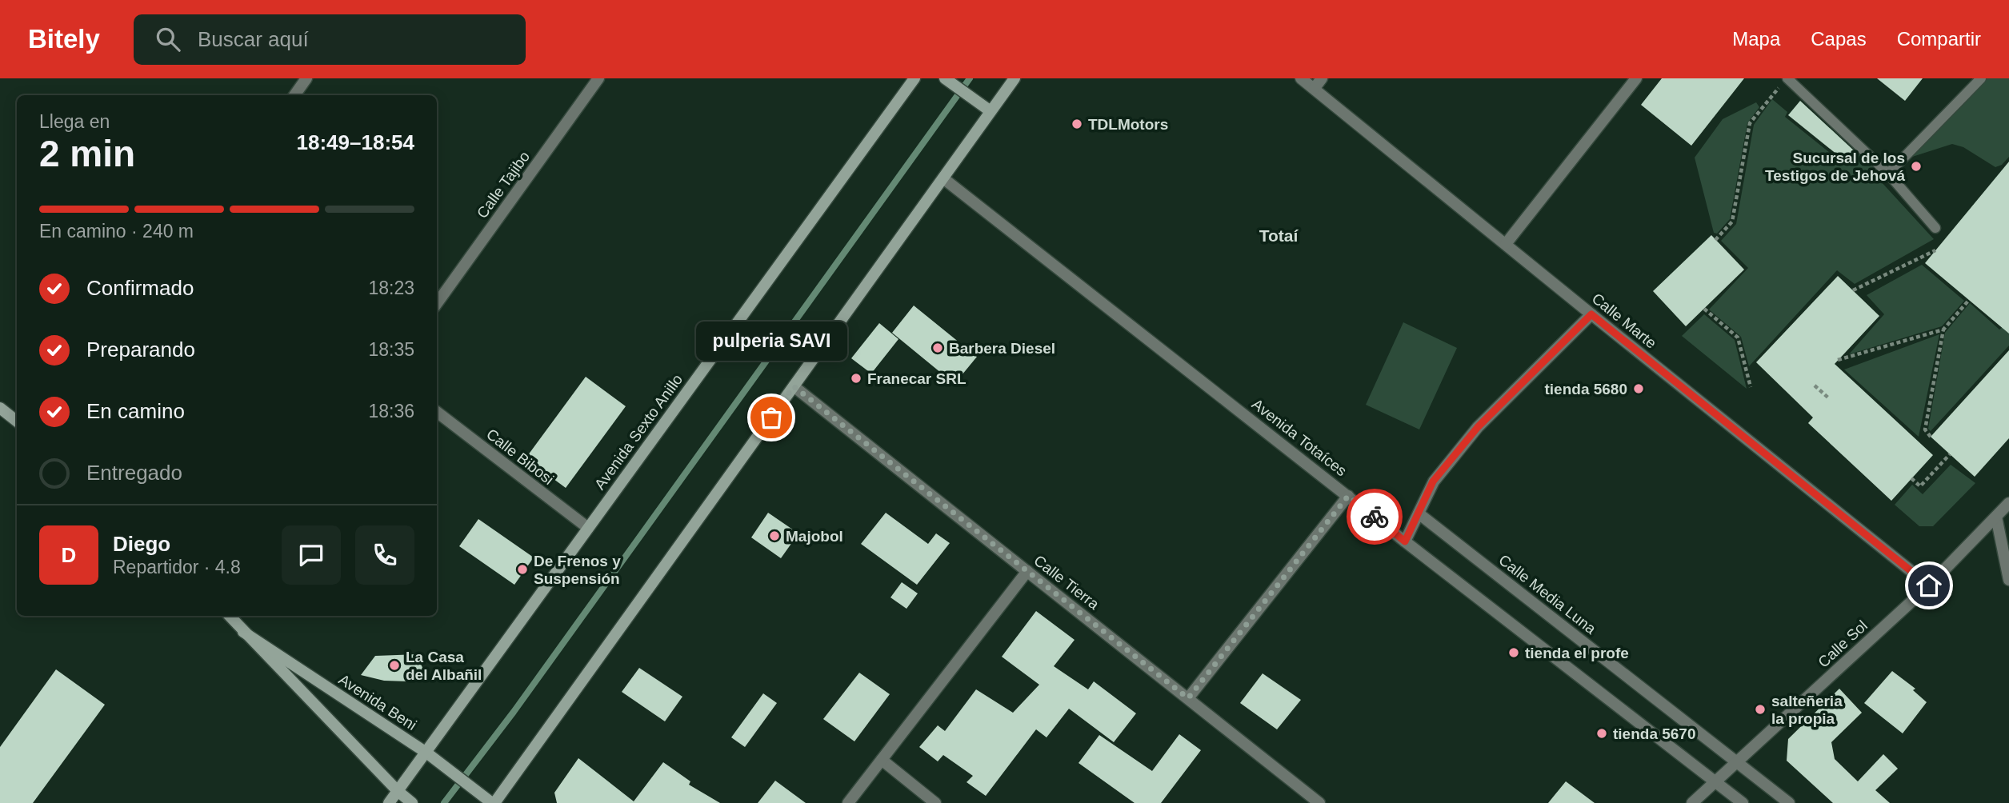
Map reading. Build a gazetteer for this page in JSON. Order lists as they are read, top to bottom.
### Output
{
  "streets": {
    "main road": ["Avenida Sexto Anillo", "Avenida Beni"],
    "street": [
      "Calle Tajibo",
      "Calle Marte",
      "Avenida Totaíces",
      "Calle Bibosi",
      "Calle Tierra",
      "Calle Media Luna",
      "Calle Sol"
    ]
  },
  "crossings": [
    ["Calle Marte", "Calle Sol"],
    ["Avenida Sexto Anillo", "Calle Bibosi"],
    ["Avenida Sexto Anillo", "Avenida Beni"],
    ["Avenida Totaíces", "Calle Sol"],
    ["Calle Media Luna", "Calle Sol"]
  ],
  "districts": ["Totaí"],
  "places": [
    "TDLMotors",
    "Sucursal de los Testigos de Jehová",
    "Barbera Diesel",
    "Franecar SRL",
    "tienda 5680",
    "pulperia SAVI",
    "Majobol",
    "De Frenos y Suspensión",
    "tienda el profe",
    "La Casa del Albañil",
    "salteñeria la propia",
    "tienda 5670"
  ],
  "page": {
    "header": "Bitely",
    "search": "Buscar aquí",
    "nav": ["Mapa", "Capas", "Compartir"],
    "heading": ["2 min", "Llega en", "18:49–18:54"],
    "panel": ["Diego", "Repartidor · 4.8"],
    "bar": "En camino · 240 m",
    "list": [
      ["Confirmado", "18:23"],
      ["Preparando", "18:35"],
      ["En camino", "18:36"],
      "Entregado"
    ],
    "bubble": "pulperia SAVI",
    "round": "D"
  }
}
